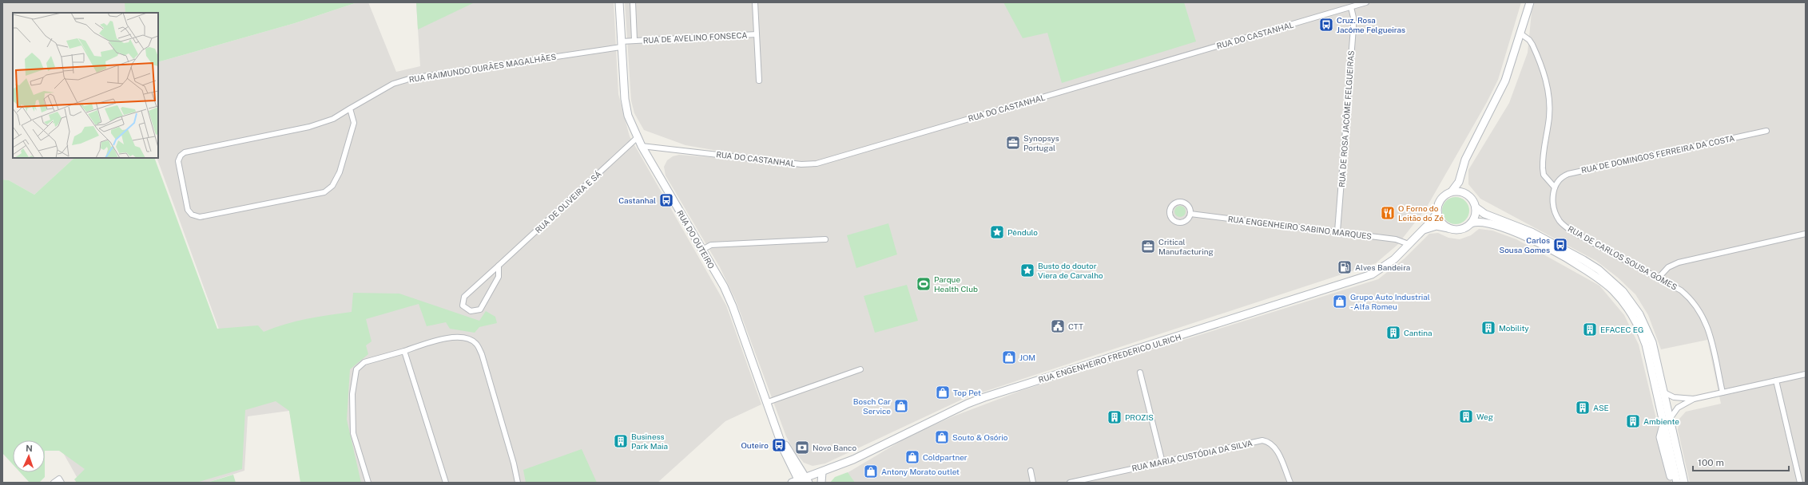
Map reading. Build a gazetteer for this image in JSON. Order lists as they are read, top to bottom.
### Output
{
  "streets": {
    "main road": ["RUA DO OUTEIRO", "RUA ENGENHEIRO FREDERICO ULRICH"],
    "street": [
      "RUA DO CASTANHAL",
      "RUA DE AVELINO FONSECA",
      "RUA RAIMUNDO DURÃES MAGALHÃES",
      "RUA DE ROSA JACÔME FELGUEIRAS",
      "RUA DE DOMINGOS FERREIRA DA COSTA",
      "RUA DE OLIVEIRA E SÁ",
      "RUA ENGENHEIRO SABINO MARQUES",
      "RUA DE CARLOS SOUSA GOMES",
      "RUA MARIA CUSTÓDIA DA SILVA"
    ]
  },
  "crossings": [
    ["RUA DO CASTANHAL", "RUA DE ROSA JACÔME FELGUEIRAS"],
    ["RUA DO CASTANHAL", "RUA DO OUTEIRO"],
    ["RUA RAIMUNDO DURÃES MAGALHÃES", "RUA DO OUTEIRO"],
    ["RUA DE ROSA JACÔME FELGUEIRAS", "RUA ENGENHEIRO SABINO MARQUES"],
    ["RUA DE DOMINGOS FERREIRA DA COSTA", "RUA DE CARLOS SOUSA GOMES"],
    ["RUA DE OLIVEIRA E SÁ", "RUA DO OUTEIRO"],
    ["RUA ENGENHEIRO SABINO MARQUES", "RUA ENGENHEIRO FREDERICO ULRICH"],
    ["RUA DO OUTEIRO", "RUA ENGENHEIRO FREDERICO ULRICH"]
  ],
  "places": {
    "bus stop": [
      "Cruz. Rosa Jacôme Felgueiras",
      "Castanhal",
      "Carlos Sousa Gomes",
      "Outeiro"
    ],
    "office": ["Synopsys Portugal", "Critical Manufacturing"],
    "restaurant": ["O Forno do Leitão do Zé"],
    "place": ["Pêndulo", "Busto do doutor Viera de Carvalho"],
    "fuel station": ["Alves Bandeira"],
    "sports": ["Parque Health Club"],
    "shop": [
      "Grupo Auto Industrial - Alfa Romeu",
      "JOM",
      "Top Pet",
      "Bosch Car Service",
      "Souto & Osório",
      "Coldpartner",
      "Antony Morato outlet"
    ],
    "public building": ["CTT"],
    "building": [
      "Mobility",
      "EFACEC EG",
      "Cantina",
      "ASE",
      "Weg",
      "PROZIS",
      "Ambiente",
      "Business Park Maia"
    ],
    "bank": ["Novo Banco"]
  },
  "scale_bar": "100 m",
  "north": "top"
}
